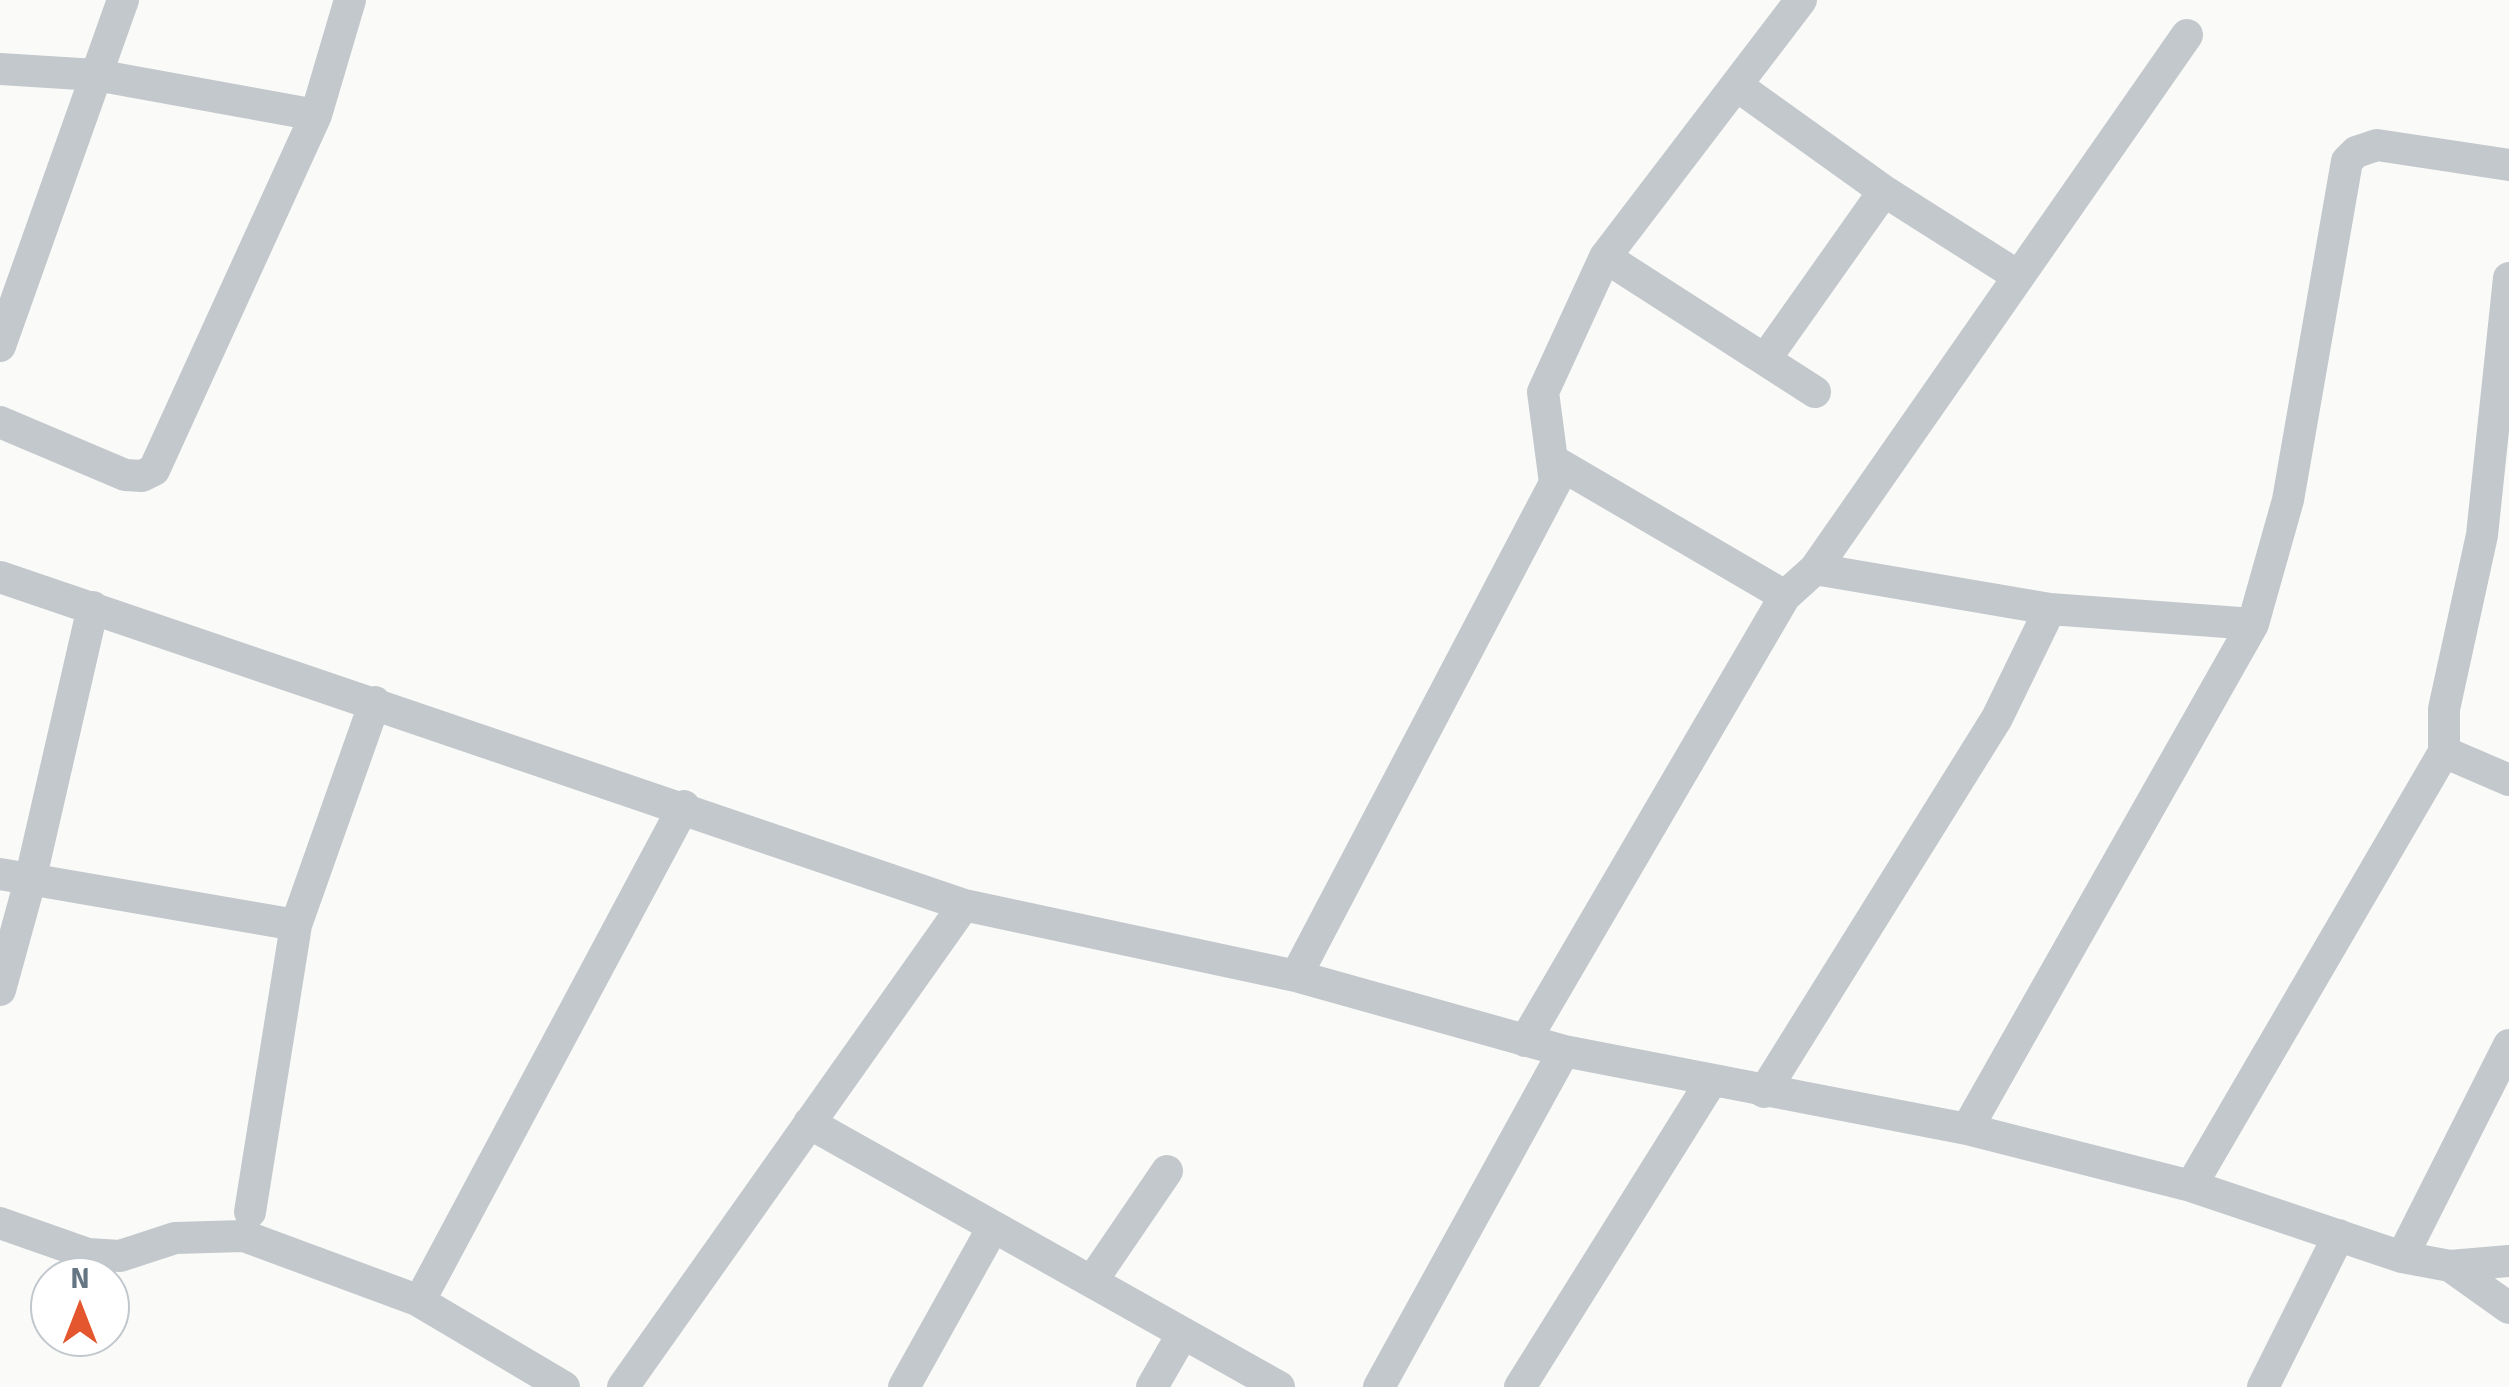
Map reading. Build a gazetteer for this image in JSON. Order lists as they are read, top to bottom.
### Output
{
  "north": "top"
}
